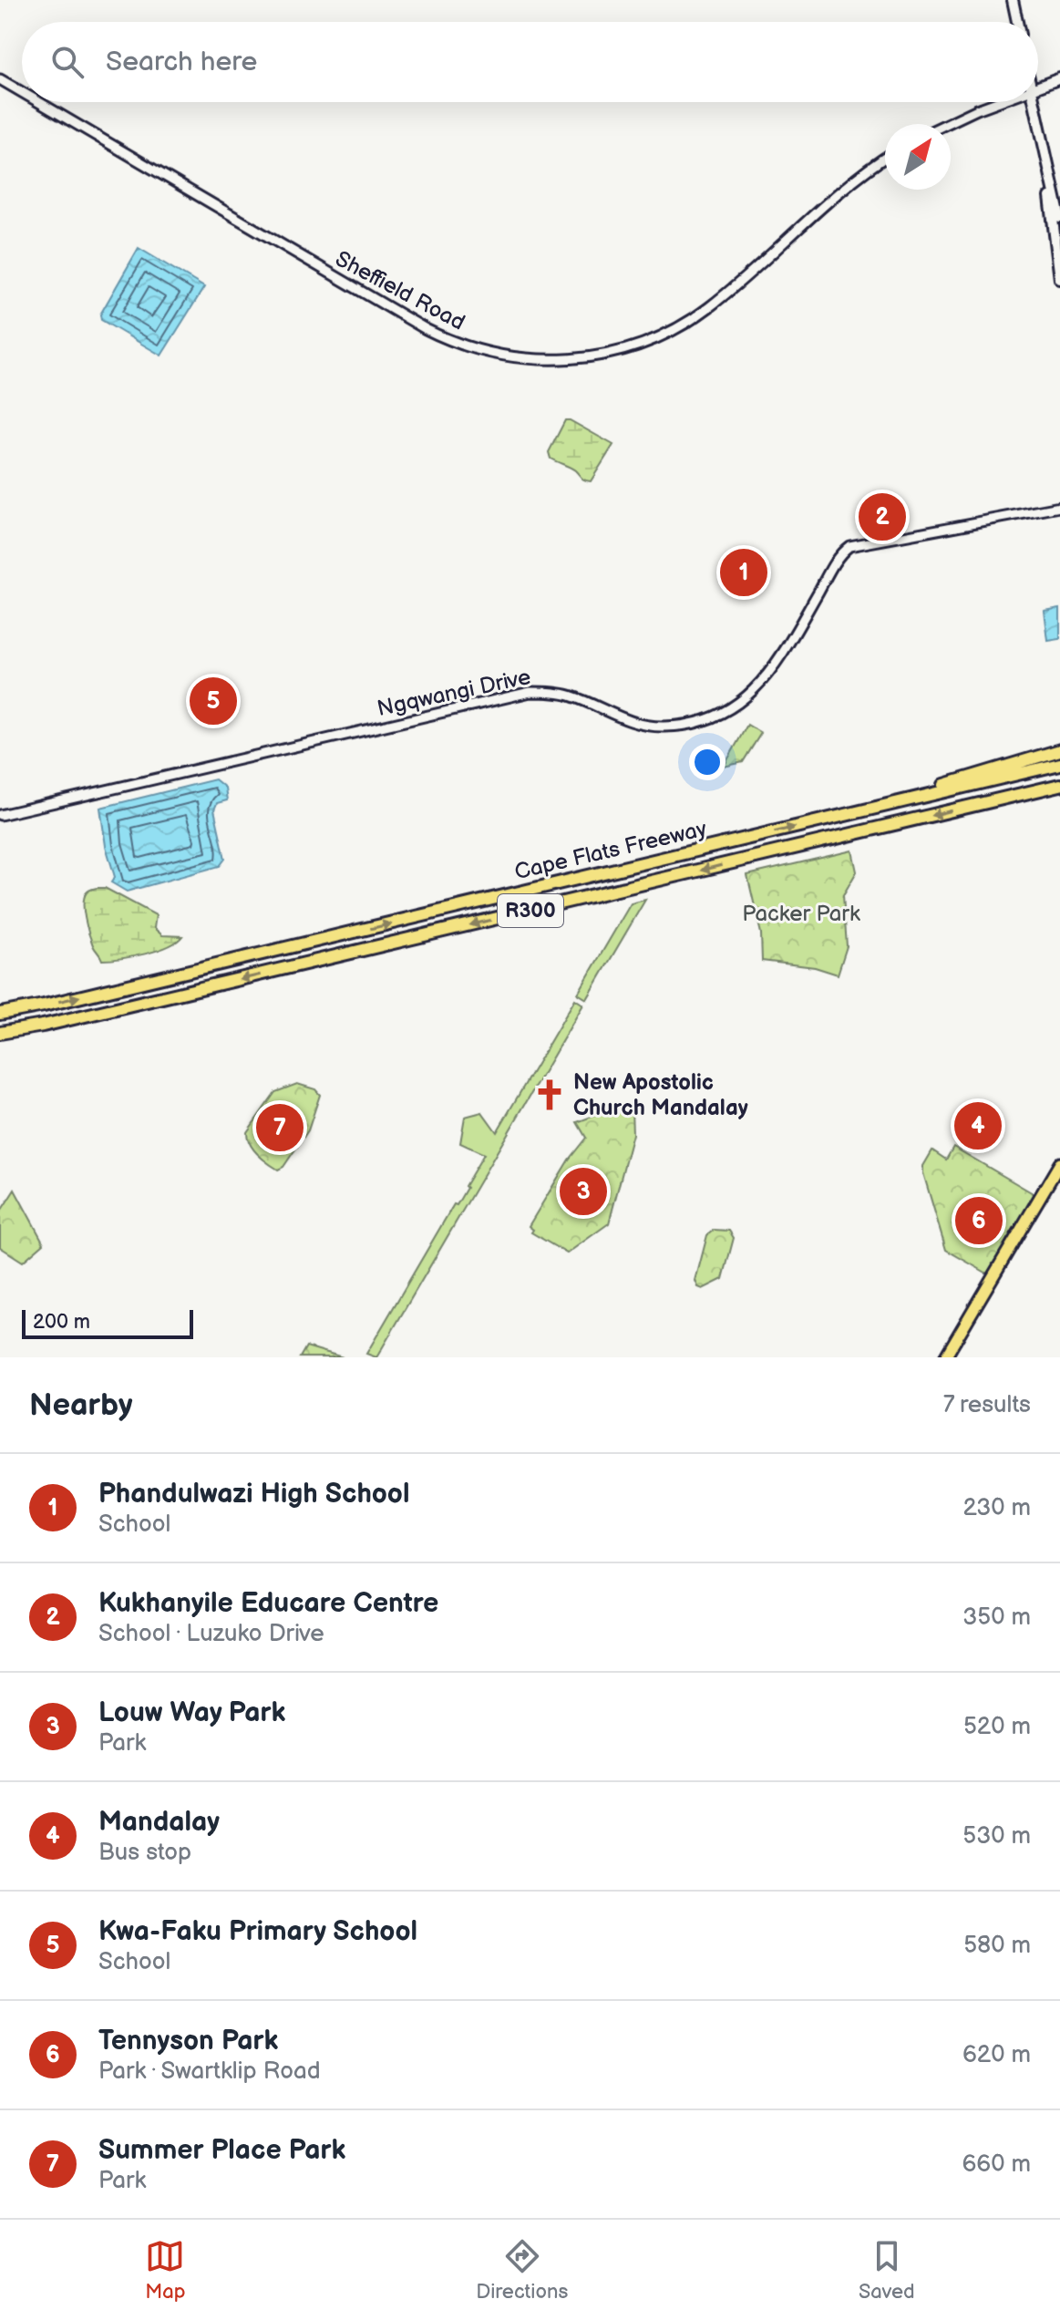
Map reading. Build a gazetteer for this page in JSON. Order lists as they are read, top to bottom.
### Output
{
  "streets": {
    "highway": ["Cape Flats Freeway", "R300"],
    "street": ["Sheffield Road", "Ngqwangi Drive"]
  },
  "parks": ["Packer Park"],
  "places": {
    "church": ["New Apostolic Church Mandalay"]
  },
  "scale_bar": "200 m",
  "north": "top right",
  "page": {
    "search": "Search here",
    "pins": [
      "2",
      "1",
      "5",
      "4",
      "7",
      "3",
      "6"
    ],
    "scale": "200 m",
    "heading": ["Nearby", "7 results"],
    "list": [
      {
        "mark": "1",
        "name": "Phandulwazi High School",
        "note": "School",
        "value": "230 m"
      },
      {
        "mark": "2",
        "name": "Kukhanyile Educare Centre",
        "note": "School · Luzuko Drive",
        "value": "350 m"
      },
      {
        "mark": "3",
        "name": "Louw Way Park",
        "note": "Park",
        "value": "520 m"
      },
      {
        "mark": "4",
        "name": "Mandalay",
        "note": "Bus stop",
        "value": "530 m"
      },
      {
        "mark": "5",
        "name": "Kwa-Faku Primary School",
        "note": "School",
        "value": "580 m"
      },
      {
        "mark": "6",
        "name": "Tennyson Park",
        "note": "Park · Swartklip Road",
        "value": "620 m"
      },
      {
        "mark": "7",
        "name": "Summer Place Park",
        "note": "Park",
        "value": "660 m"
      }
    ],
    "nav": ["Map", "Directions", "Saved"]
  }
}
